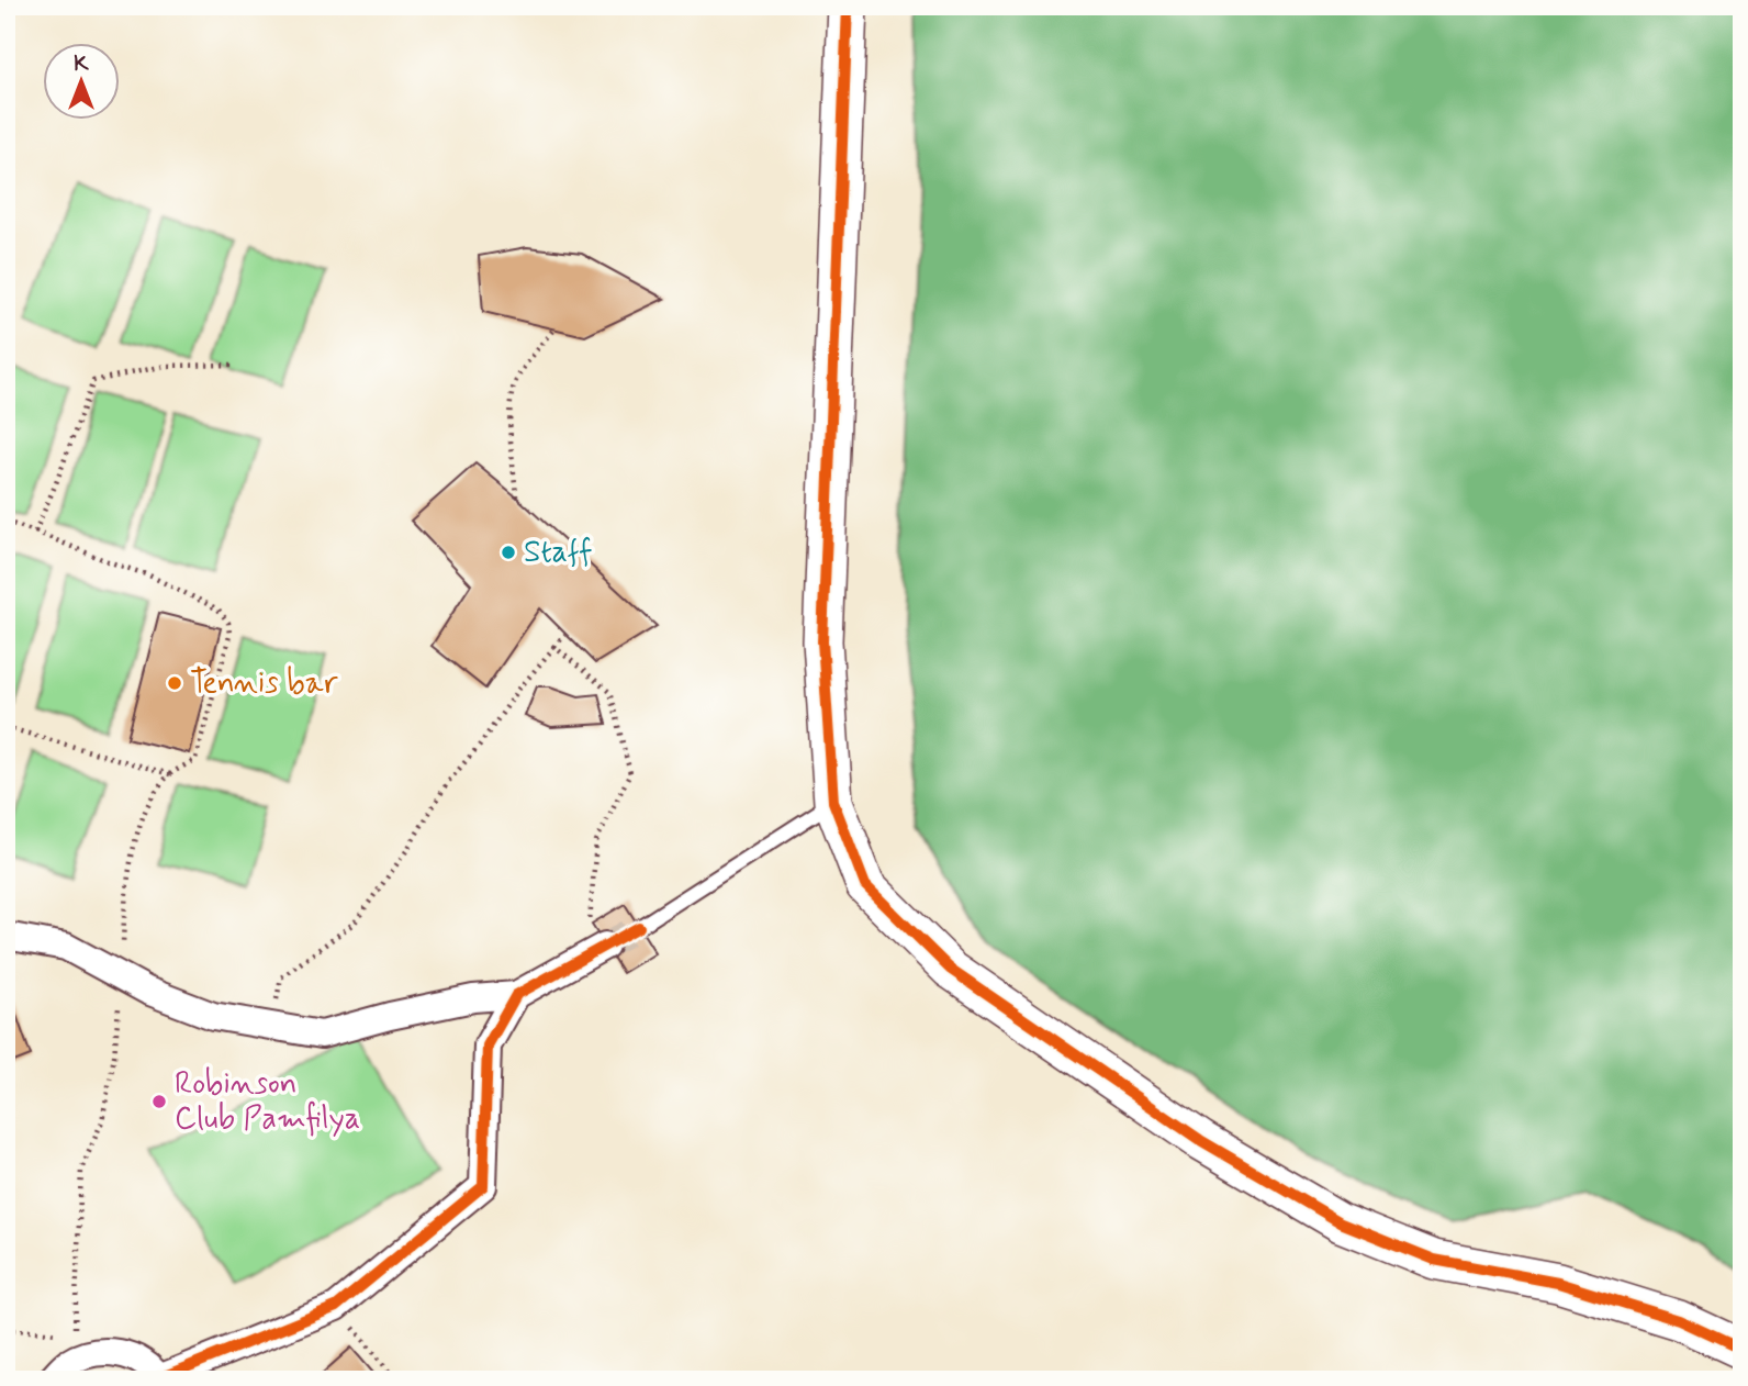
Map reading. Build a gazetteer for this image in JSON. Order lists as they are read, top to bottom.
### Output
{
  "places": ["Staff", "Tennis bar", "Robinson Club Pamfilya"],
  "north": "top"
}
